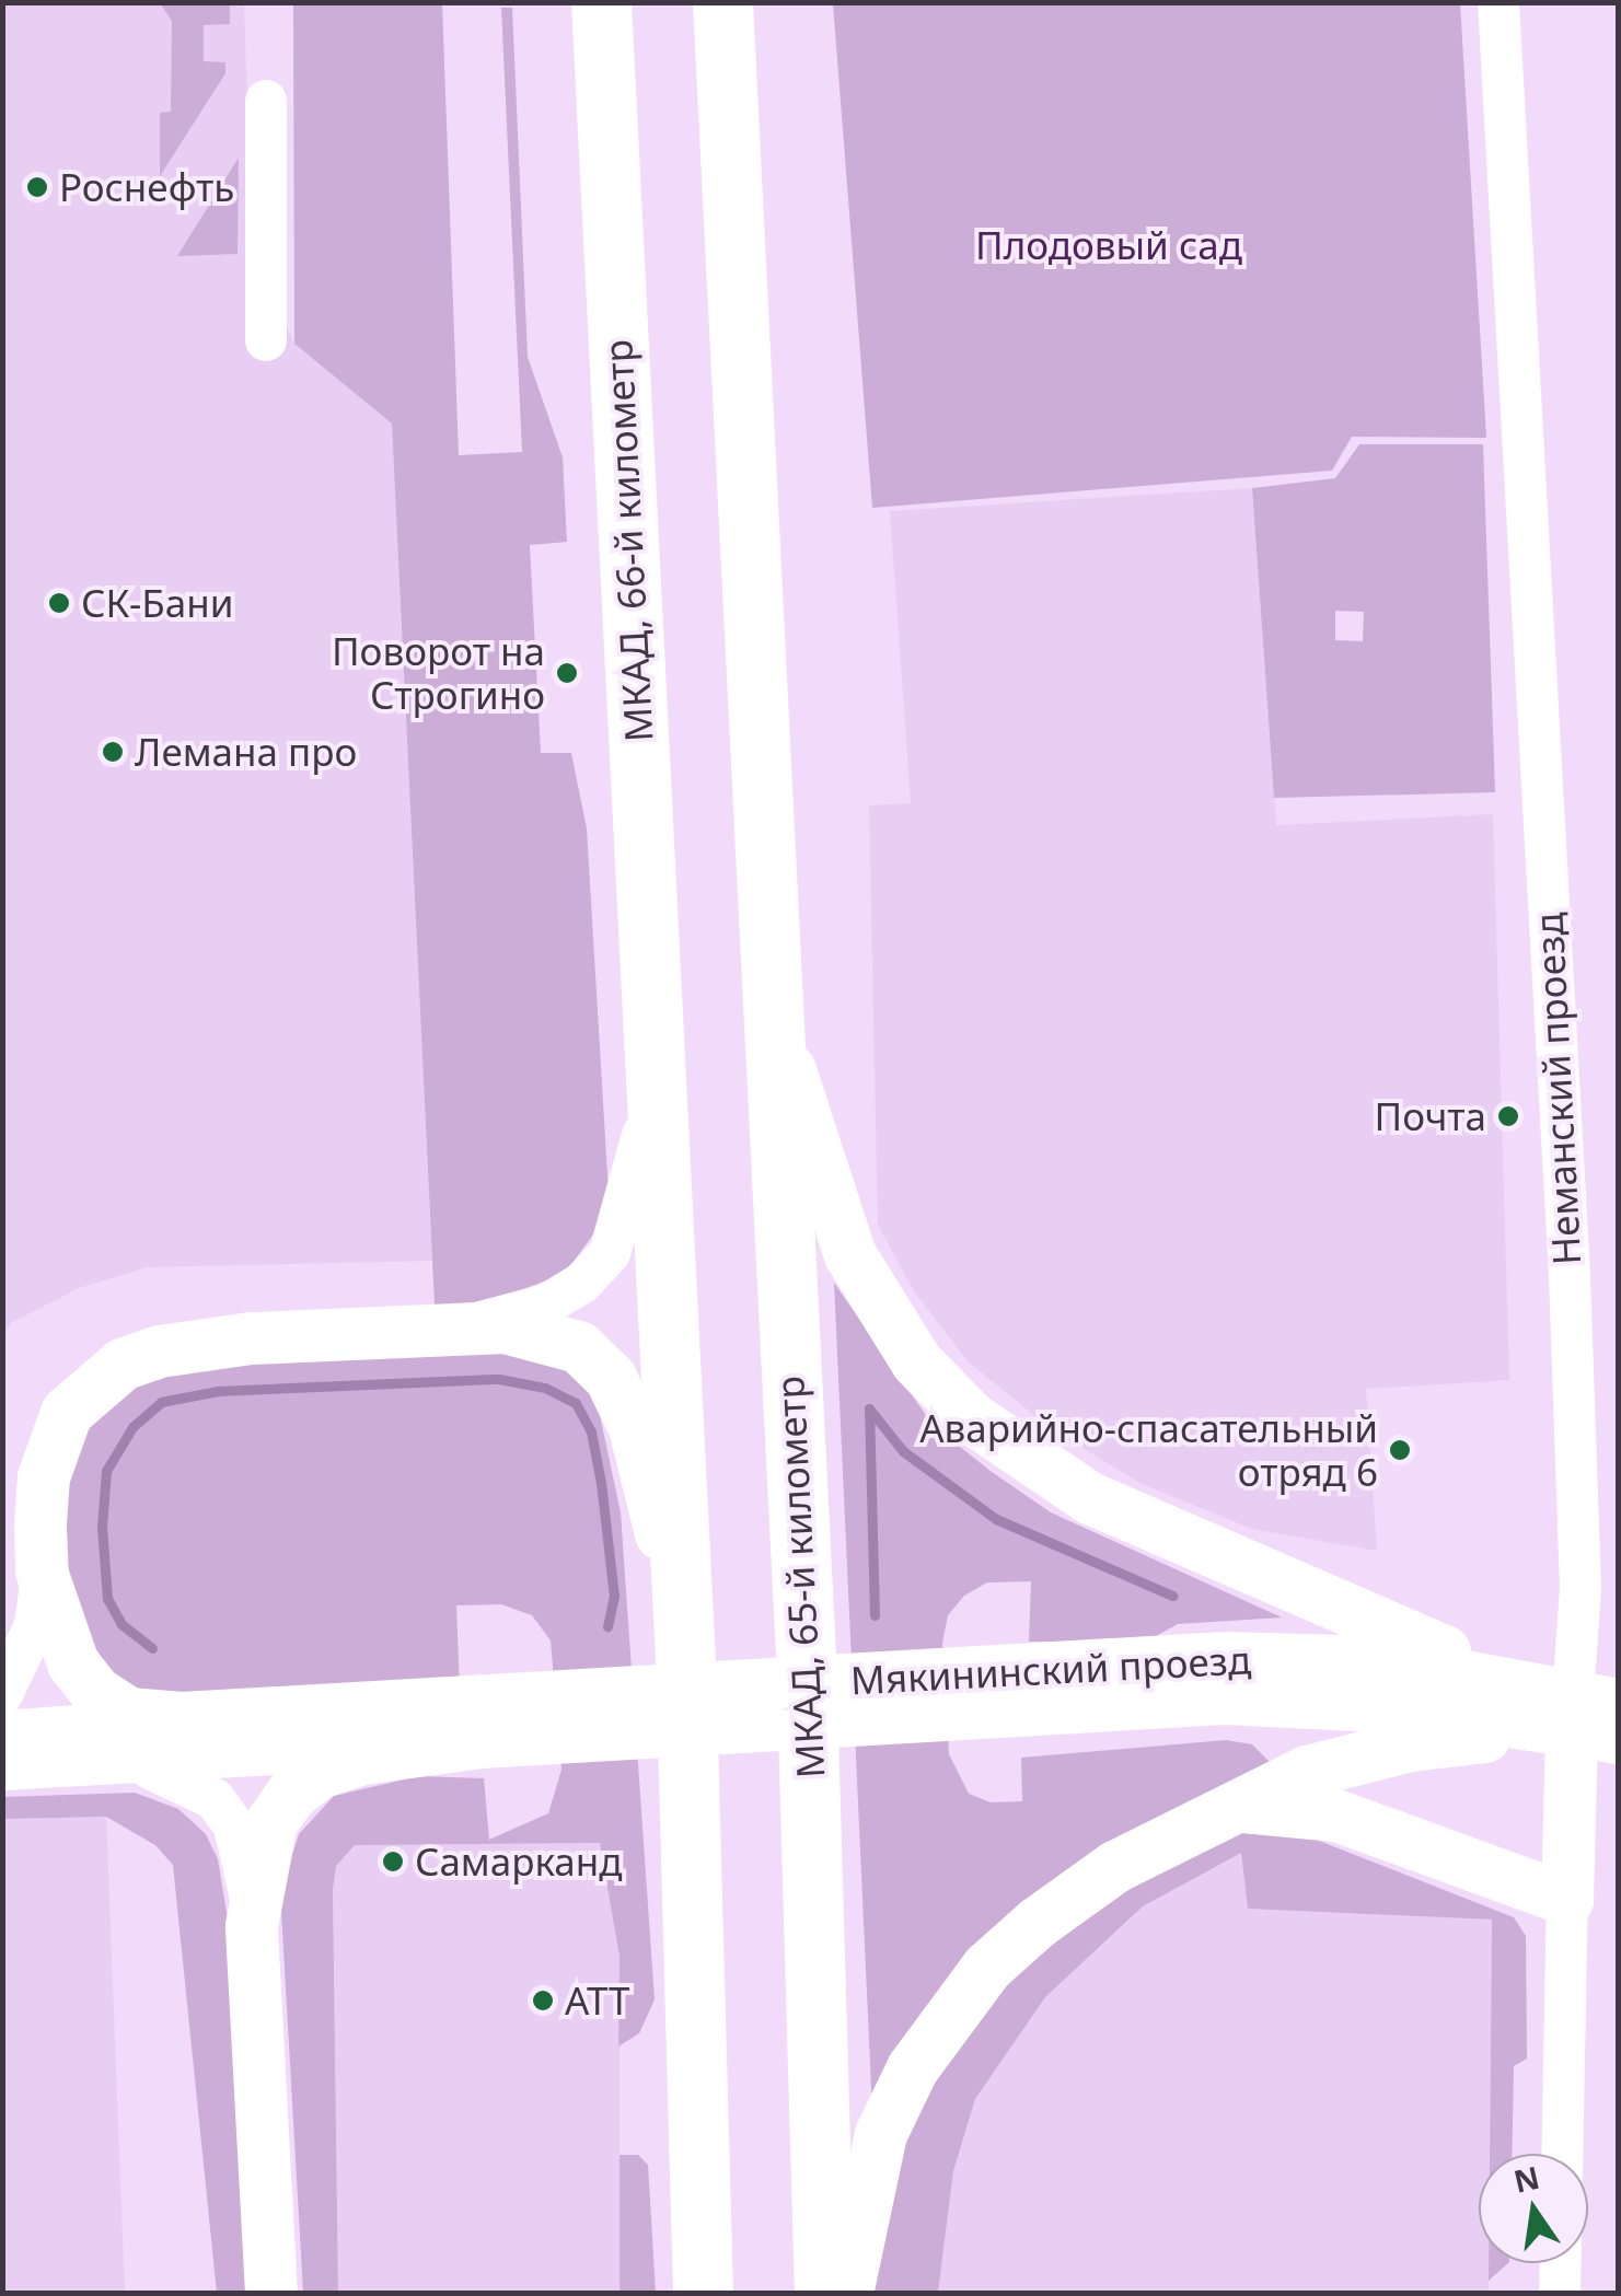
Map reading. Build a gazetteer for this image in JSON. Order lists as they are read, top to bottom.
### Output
{
  "streets": {
    "highway": ["МКАД, 66-й километр", "МКАД, 65-й километр"],
    "main road": ["Неманский проезд", "Мякининский проезд"]
  },
  "crossings": [
    ["Неманский проезд", "Мякининский проезд"]
  ],
  "parks": ["Плодовый сад"],
  "places": [
    "Роснефть",
    "СК-Бани",
    "Поворот на Строгино",
    "Лемана про",
    "Почта",
    "Аварийно-спасательный отряд 6",
    "Самарканд",
    "АТТ"
  ],
  "north": "top"
}
